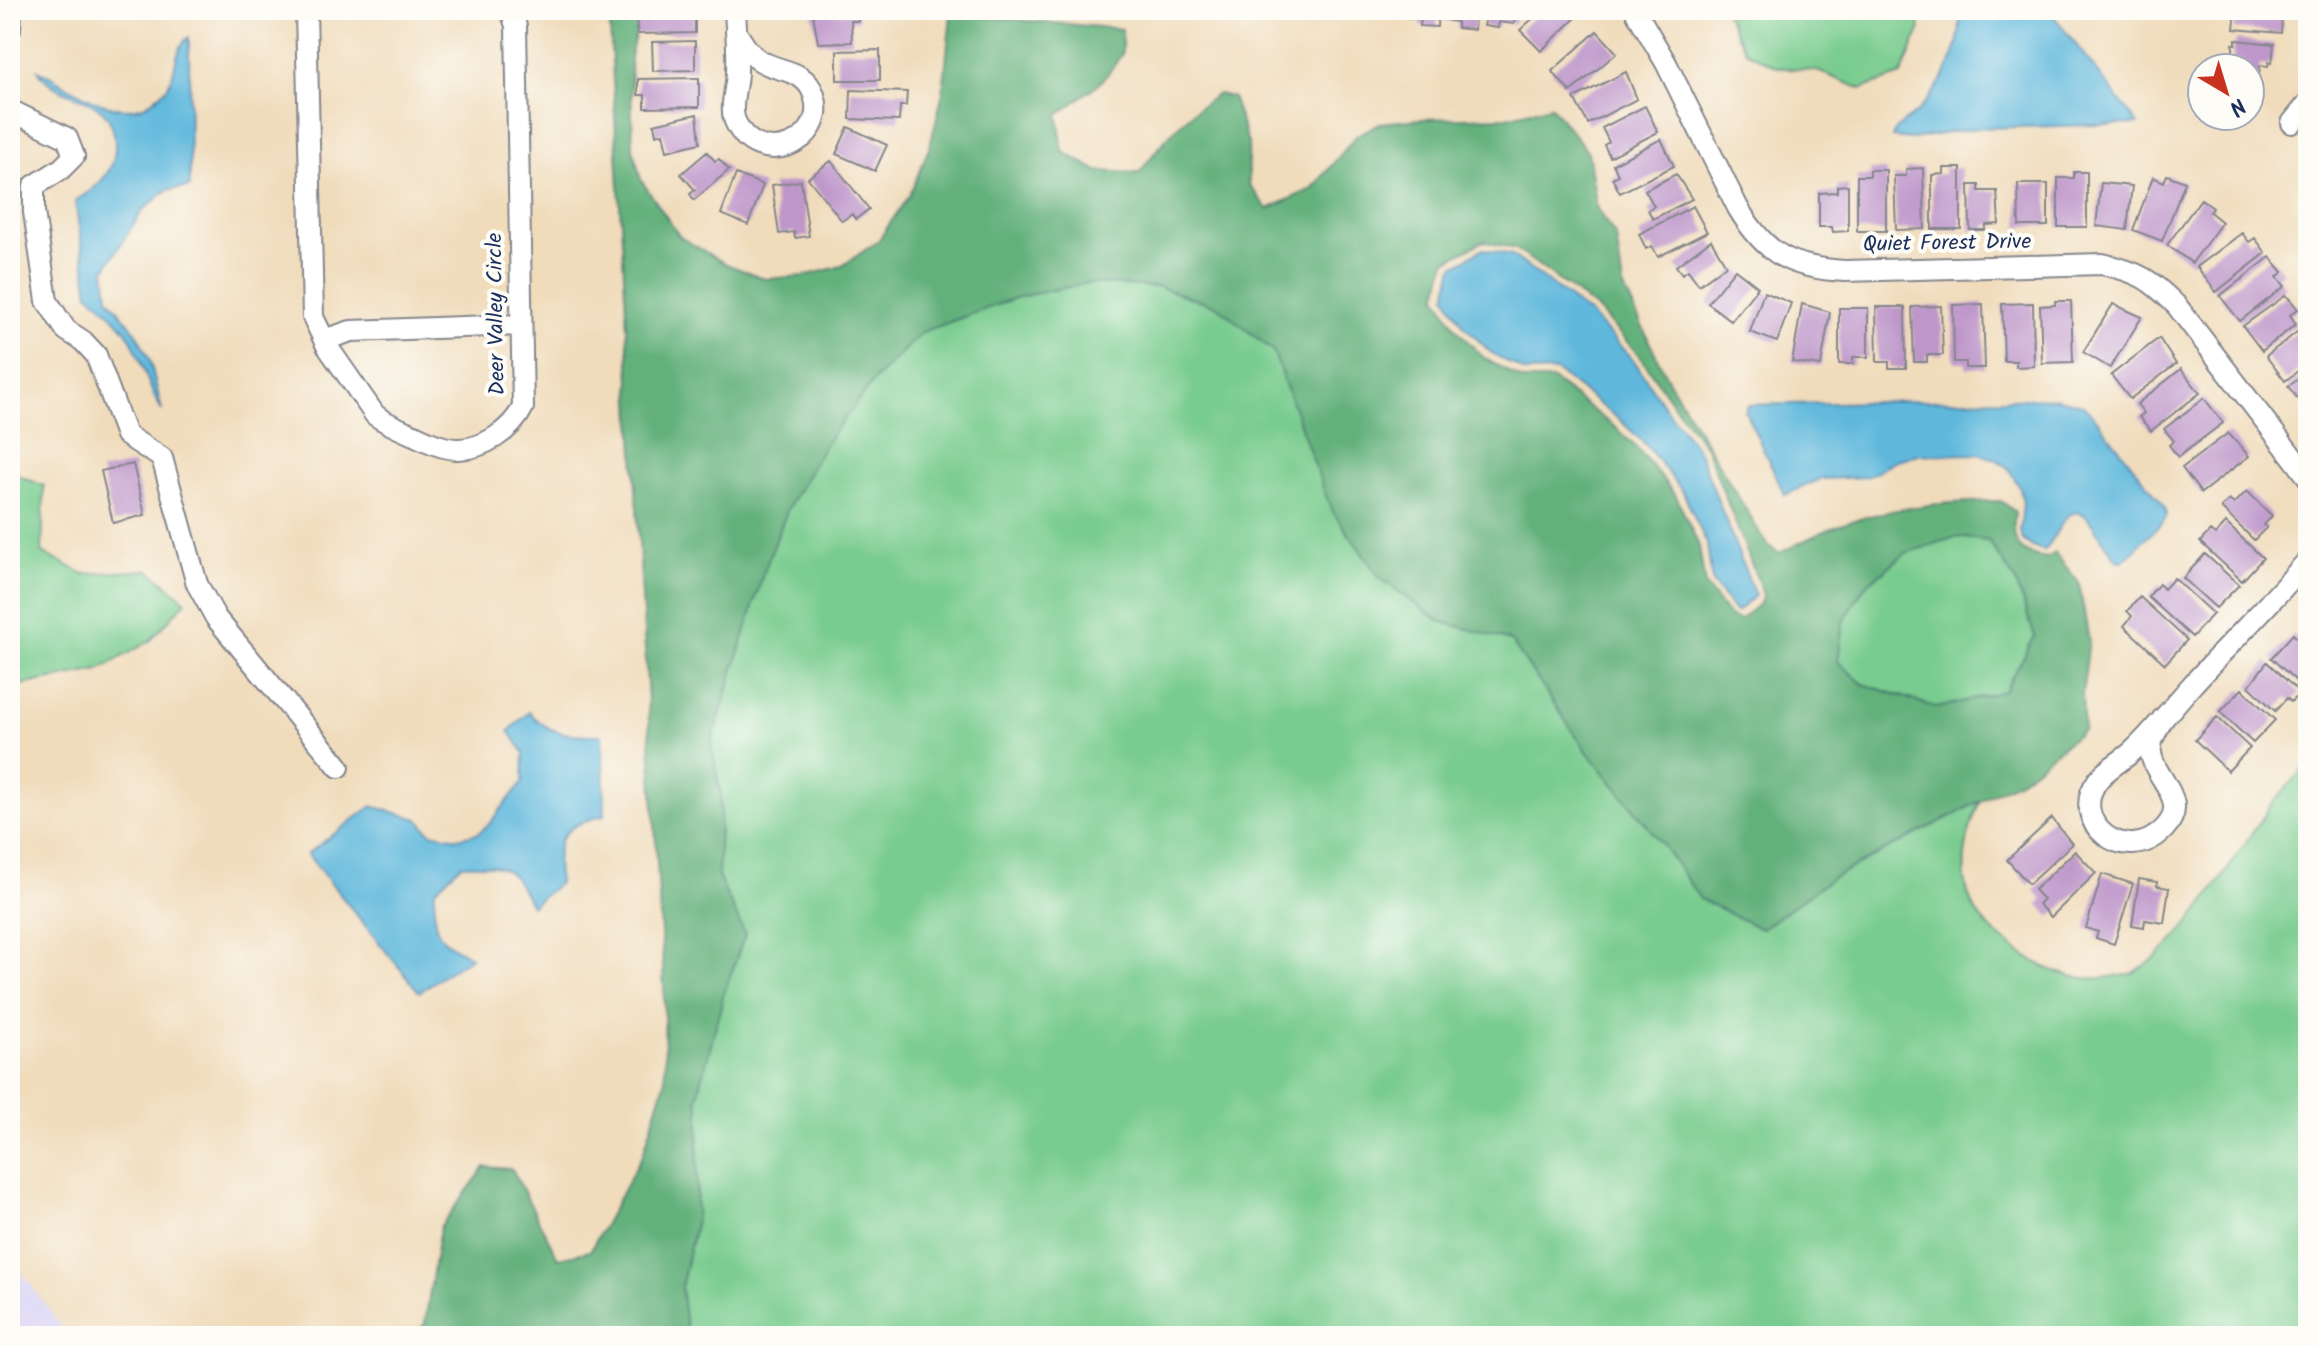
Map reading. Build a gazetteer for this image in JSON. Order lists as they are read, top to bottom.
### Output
{
  "streets": {
    "street": ["Quiet Forest Drive", "Deer Valley Circle"]
  },
  "north": "bottom right"
}
